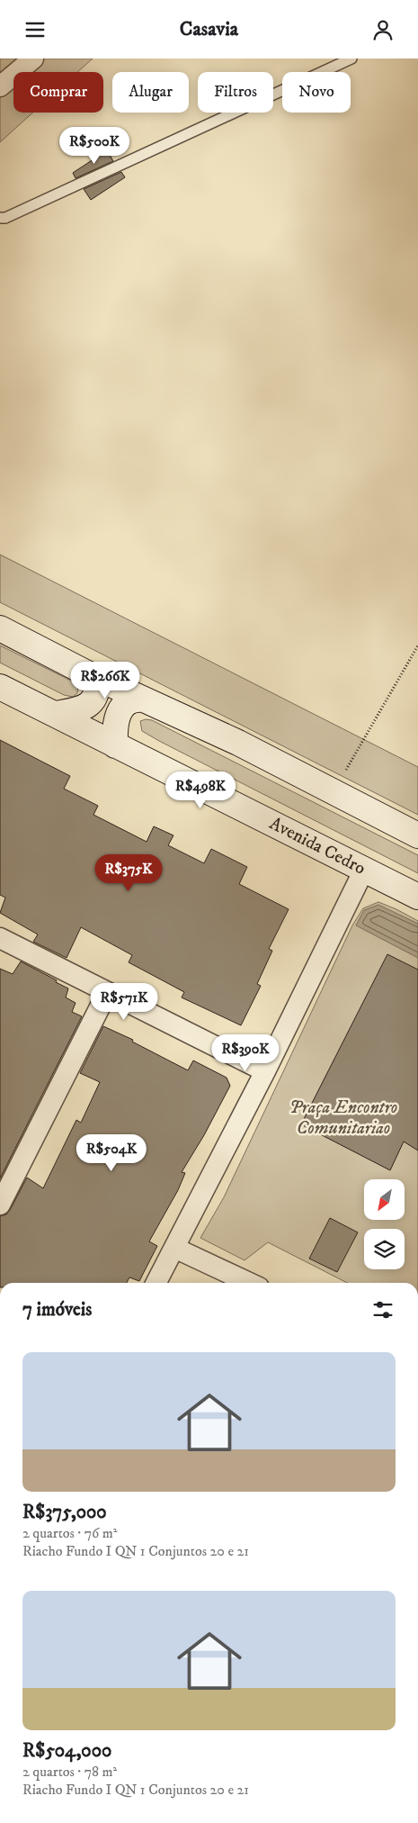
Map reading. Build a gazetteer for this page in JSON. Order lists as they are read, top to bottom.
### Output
{
  "streets": {
    "street": ["Avenida Cedro"]
  },
  "parks": ["Praça Encontro Comunitariao"],
  "north": "bottom left",
  "page": {
    "header": "Casavia",
    "chip": [
      "Comprar",
      "Alugar",
      "Filtros",
      "Novo"
    ],
    "price": [
      "R$500K",
      "R$266K",
      "R$498K",
      "R$375K",
      "R$571K",
      "R$390K",
      "R$504K"
    ],
    "heading": "7 imóveis",
    "list": [
      {
        "name": "R$375,000",
        "note": "2 quartos · 76 m² · Riacho Fundo I QN 1 Conjuntos 20 e 21"
      },
      {
        "name": "R$504,000",
        "note": "2 quartos · 78 m² · Riacho Fundo I QN 1 Conjuntos 20 e 21"
      }
    ]
  }
}
